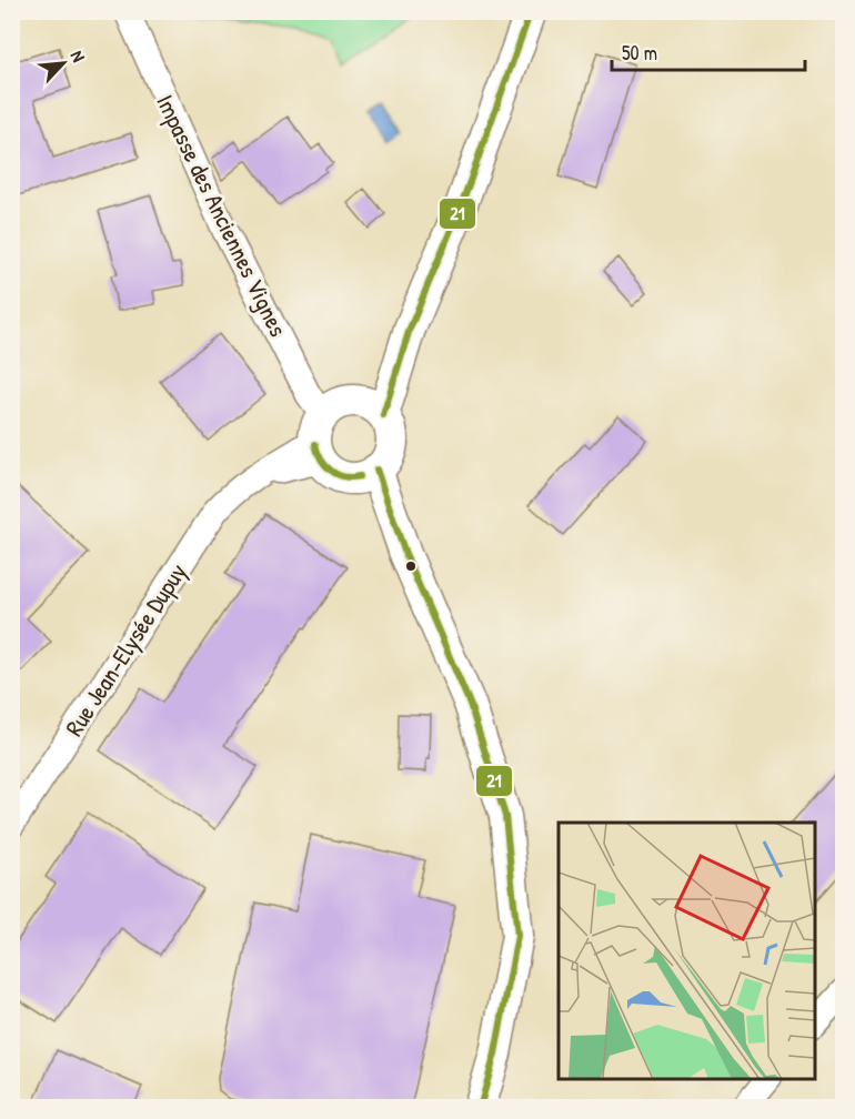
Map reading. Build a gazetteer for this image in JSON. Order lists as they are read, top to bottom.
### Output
{
  "streets": {
    "street": ["Impasse des Anciennes Vignes", "Rue Jean-Elysée Dupuy"]
  },
  "crossings": [
    ["Impasse des Anciennes Vignes", "Rue Jean-Elysée Dupuy"]
  ],
  "lines": ["transit line 21"],
  "scale_bar": "50 m",
  "north": "top right"
}
